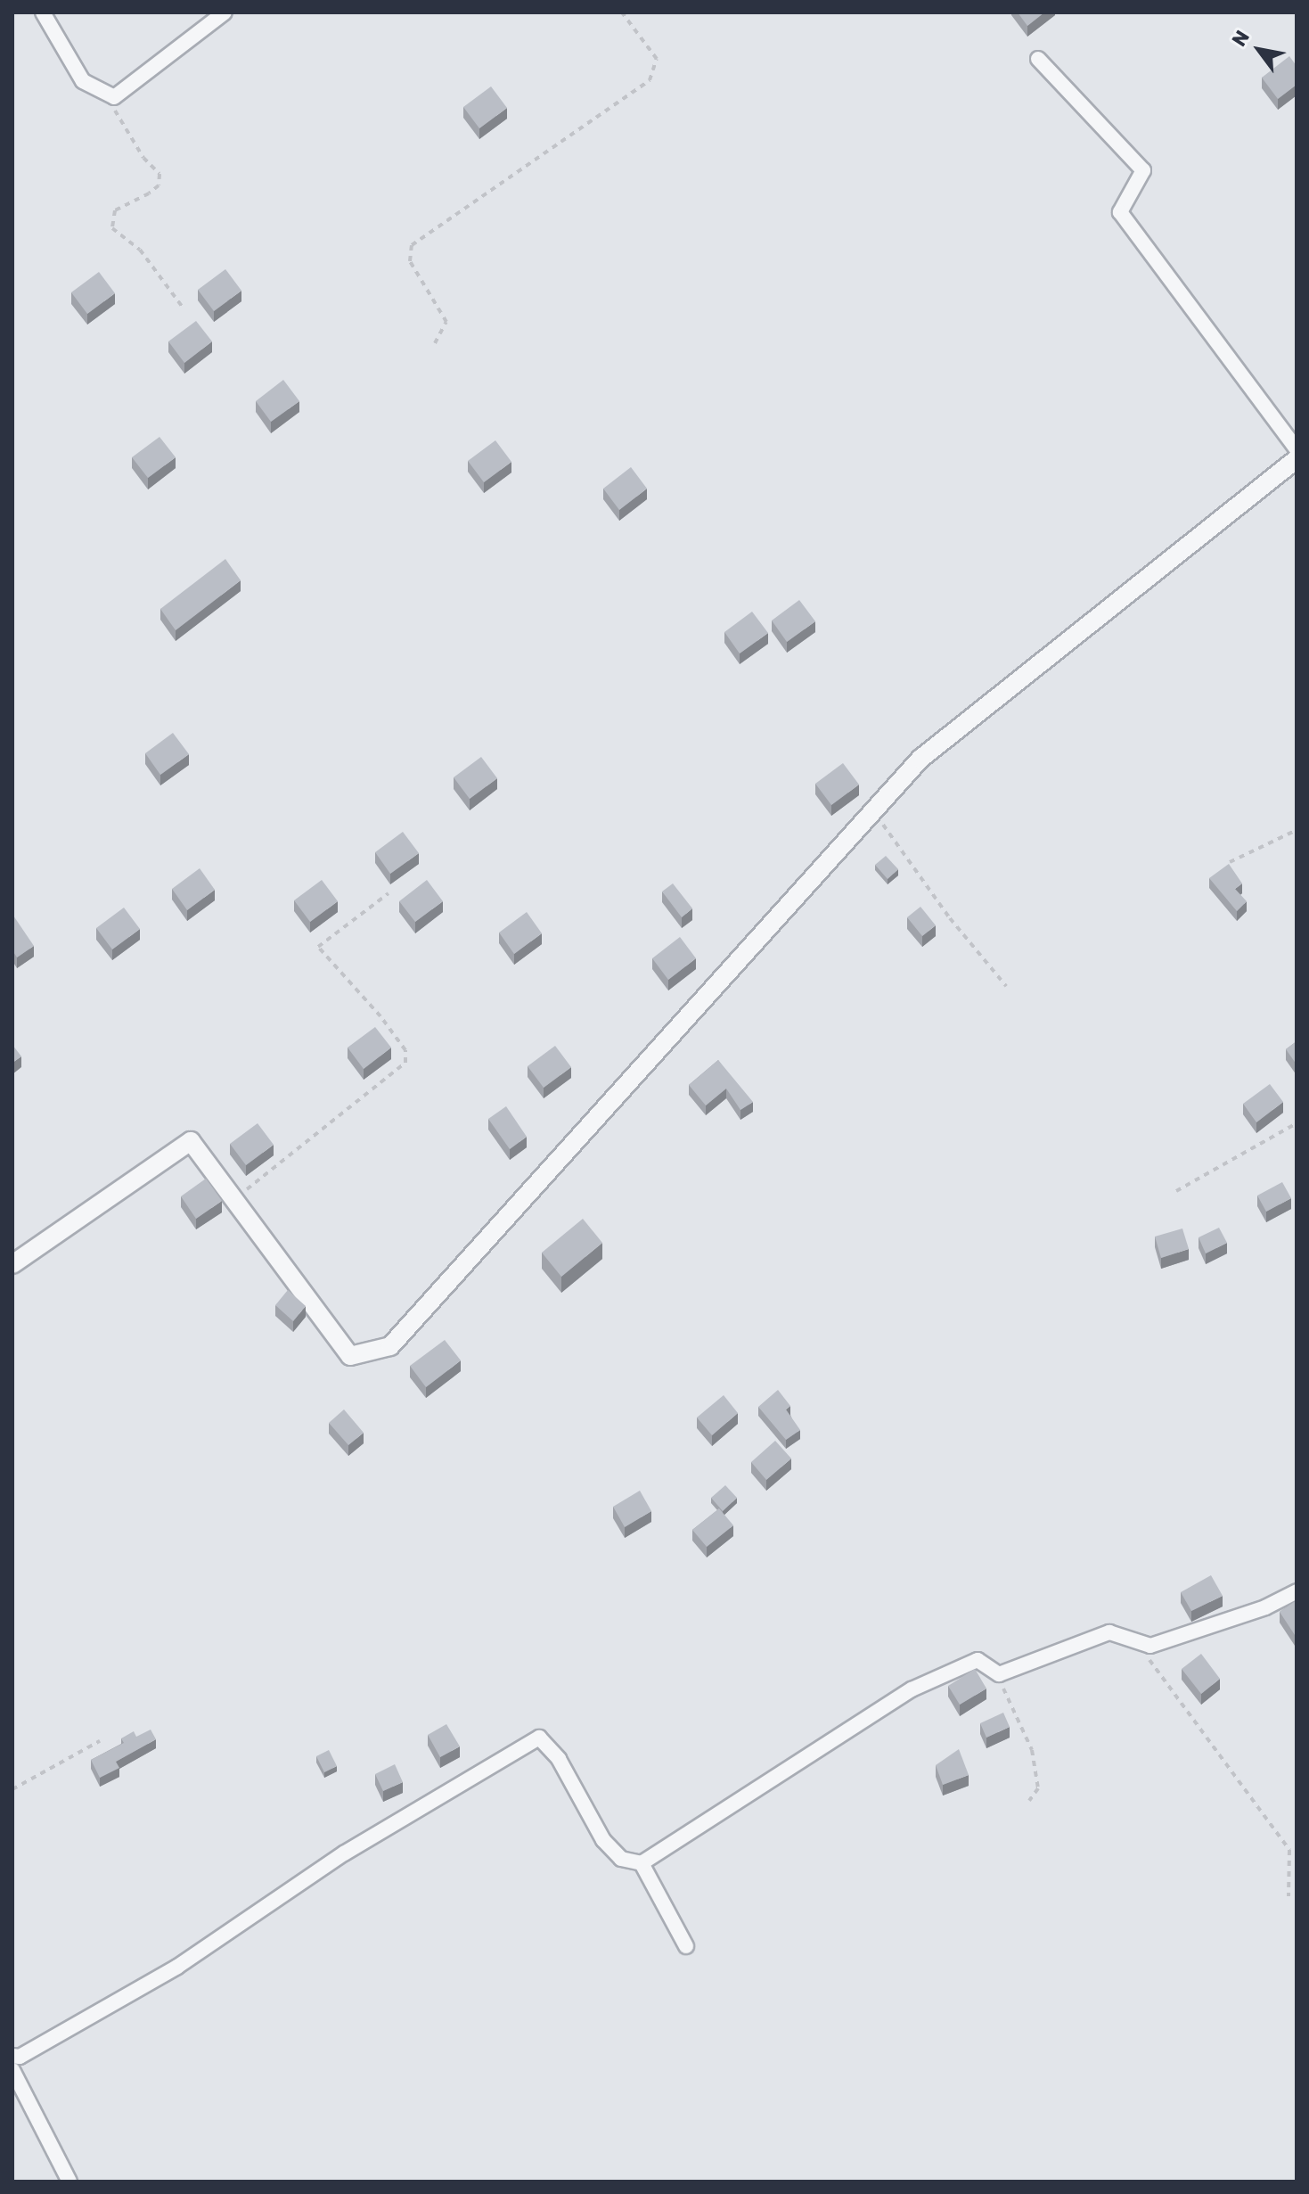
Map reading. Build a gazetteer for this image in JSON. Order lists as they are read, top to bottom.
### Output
{
  "north": "top left"
}
